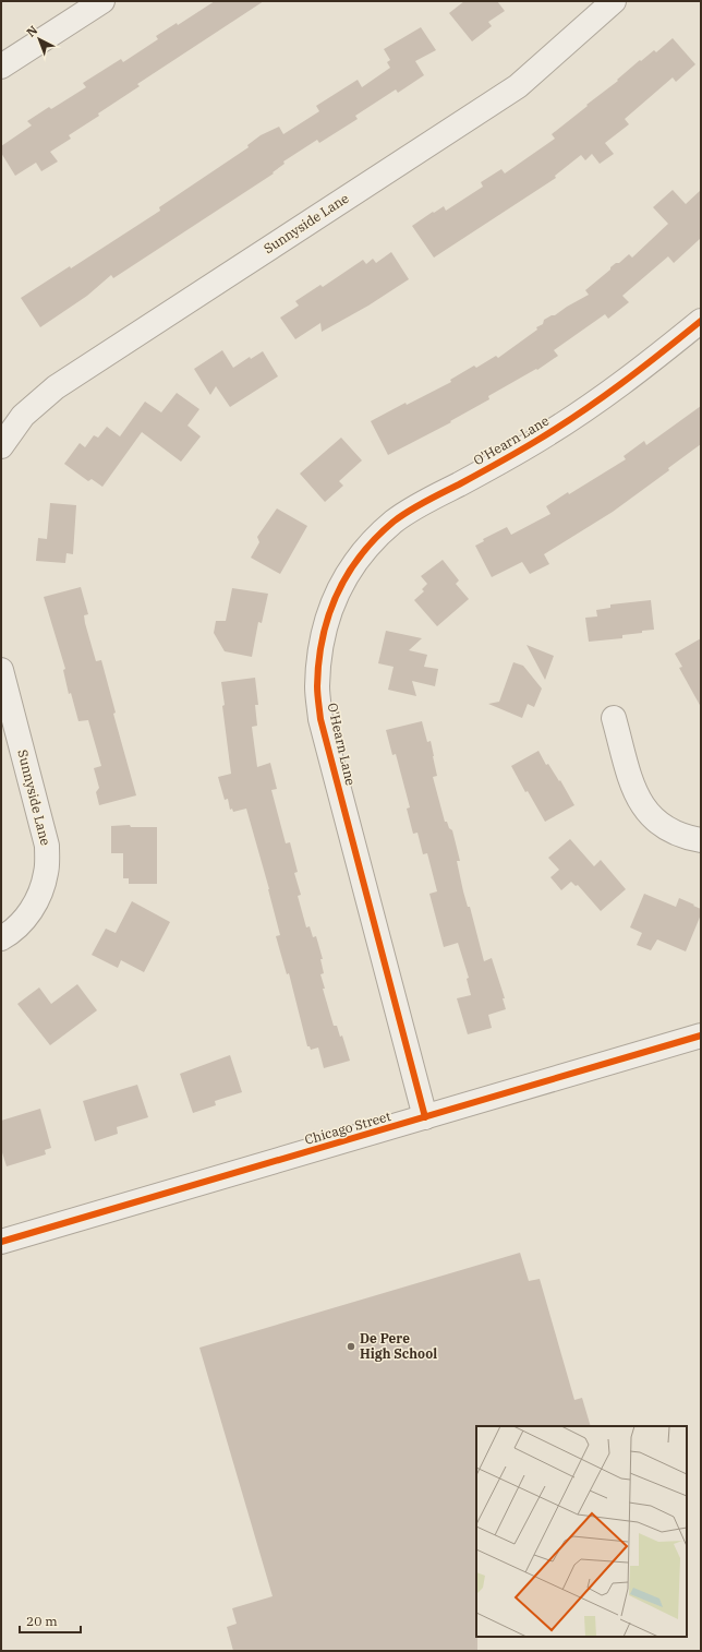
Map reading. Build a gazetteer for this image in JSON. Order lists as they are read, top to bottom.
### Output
{
  "streets": {
    "street": ["Sunnyside Lane", "O'Hearn Lane", "Chicago Street"]
  },
  "crossings": [
    ["O'Hearn Lane", "Chicago Street"]
  ],
  "places": ["De Pere High School"],
  "scale_bar": "20 m",
  "north": "top left"
}
